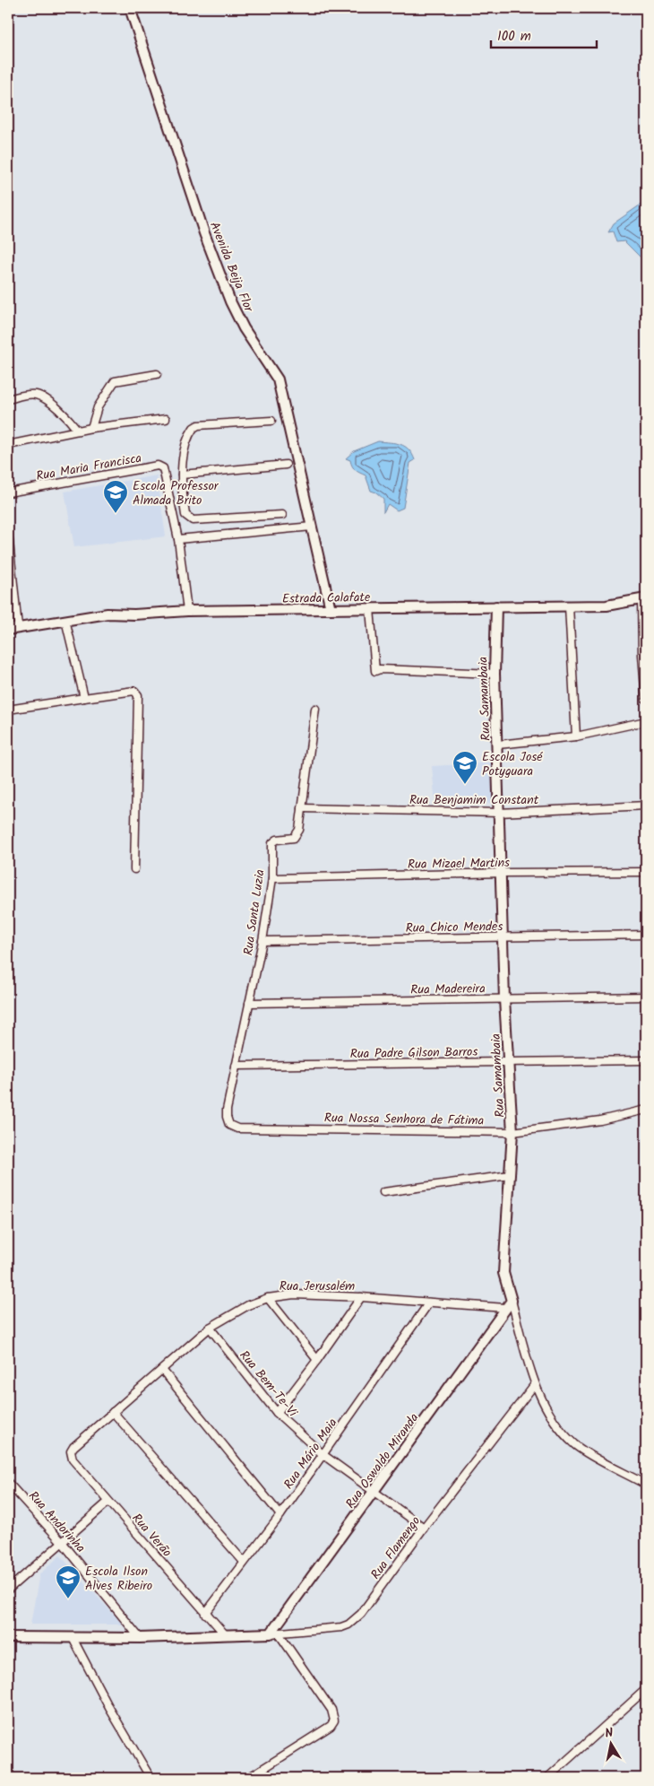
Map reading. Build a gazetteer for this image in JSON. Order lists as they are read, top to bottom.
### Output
{
  "streets": {
    "street": [
      "Avenida Beija Flor",
      "Rua Maria Francisca",
      "Estrada Calafate",
      "Rua Samambaia",
      "Rua Benjamim Constant",
      "Rua Mizael Martins",
      "Rua Santa Luzia",
      "Rua Chico Mendes",
      "Rua Madereira",
      "Rua Padre Gilson Barros",
      "Rua Nossa Senhora de Fátima",
      "Rua Jerusalém",
      "Rua Bem-Te-Vi",
      "Rua Mário Maia",
      "Rua Oswaldo Miranda",
      "Rua Andorinha",
      "Rua Verão",
      "Rua Flamengo"
    ]
  },
  "crossings": [
    ["Avenida Beija Flor", "Estrada Calafate"],
    ["Rua Maria Francisca", "Estrada Calafate"],
    ["Estrada Calafate", "Rua Samambaia"],
    ["Rua Samambaia", "Rua Benjamim Constant"],
    ["Rua Samambaia", "Rua Mizael Martins"],
    ["Rua Samambaia", "Rua Chico Mendes"],
    ["Rua Samambaia", "Rua Madereira"],
    ["Rua Samambaia", "Rua Padre Gilson Barros"],
    ["Rua Samambaia", "Rua Nossa Senhora de Fátima"],
    ["Rua Samambaia", "Rua Jerusalém"],
    ["Rua Samambaia", "Rua Oswaldo Miranda"],
    ["Rua Samambaia", "Rua Flamengo"],
    ["Rua Benjamim Constant", "Rua Santa Luzia"],
    ["Rua Mizael Martins", "Rua Santa Luzia"],
    ["Rua Santa Luzia", "Rua Chico Mendes"],
    ["Rua Santa Luzia", "Rua Madereira"],
    ["Rua Santa Luzia", "Rua Padre Gilson Barros"],
    ["Rua Santa Luzia", "Rua Nossa Senhora de Fátima"],
    ["Rua Jerusalém", "Rua Bem-Te-Vi"],
    ["Rua Jerusalém", "Rua Mário Maia"],
    ["Rua Jerusalém", "Rua Oswaldo Miranda"],
    ["Rua Jerusalém", "Rua Verão"],
    ["Rua Bem-Te-Vi", "Rua Mário Maia"],
    ["Rua Bem-Te-Vi", "Rua Oswaldo Miranda"],
    ["Rua Bem-Te-Vi", "Rua Flamengo"],
    ["Rua Mário Maia", "Rua Verão"],
    ["Rua Oswaldo Miranda", "Rua Flamengo"],
    ["Rua Andorinha", "Rua Flamengo"],
    ["Rua Verão", "Rua Flamengo"]
  ],
  "places": {
    "school or university": ["Escola Professor Almada Brito", "Escola José Potyguara", "Escola Ilson Alves Ribeiro"]
  },
  "scale_bar": "100 m",
  "north": "top"
}
